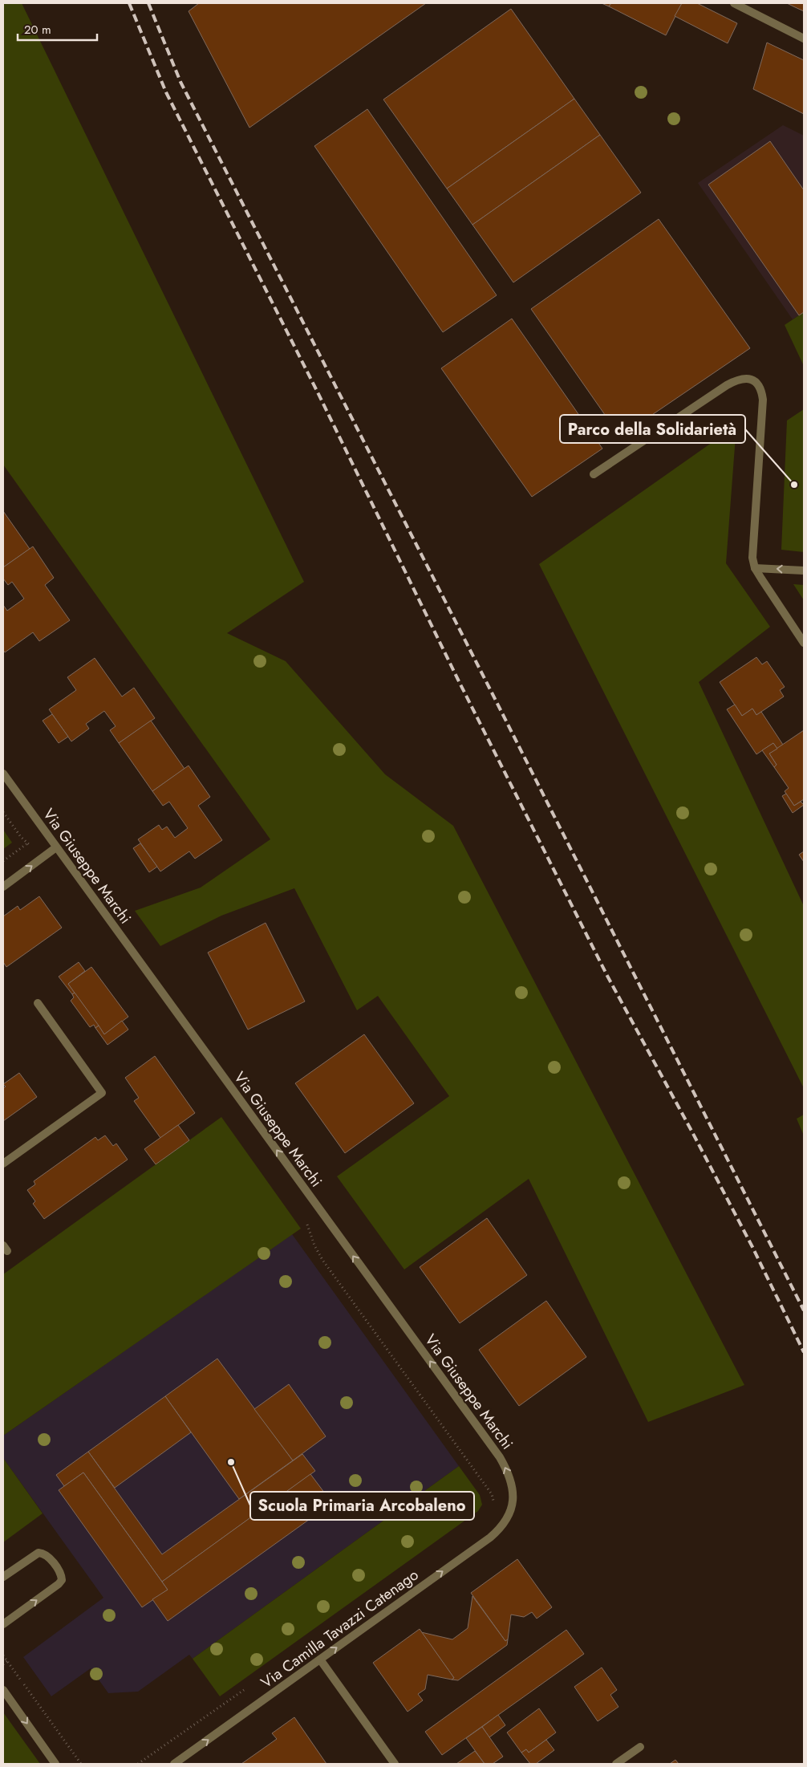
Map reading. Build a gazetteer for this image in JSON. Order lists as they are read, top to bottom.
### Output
{
  "streets": {
    "street": ["Via Giuseppe Marchi", "Via Camilla Tavazzi Catenago"]
  },
  "crossings": [
    ["Via Giuseppe Marchi", "Via Camilla Tavazzi Catenago"]
  ],
  "one_way": ["Via Giuseppe Marchi", "Via Camilla Tavazzi Catenago"],
  "places": ["Parco della Solidarietà", "Scuola Primaria Arcobaleno"],
  "scale_bar": "20 m"
}
